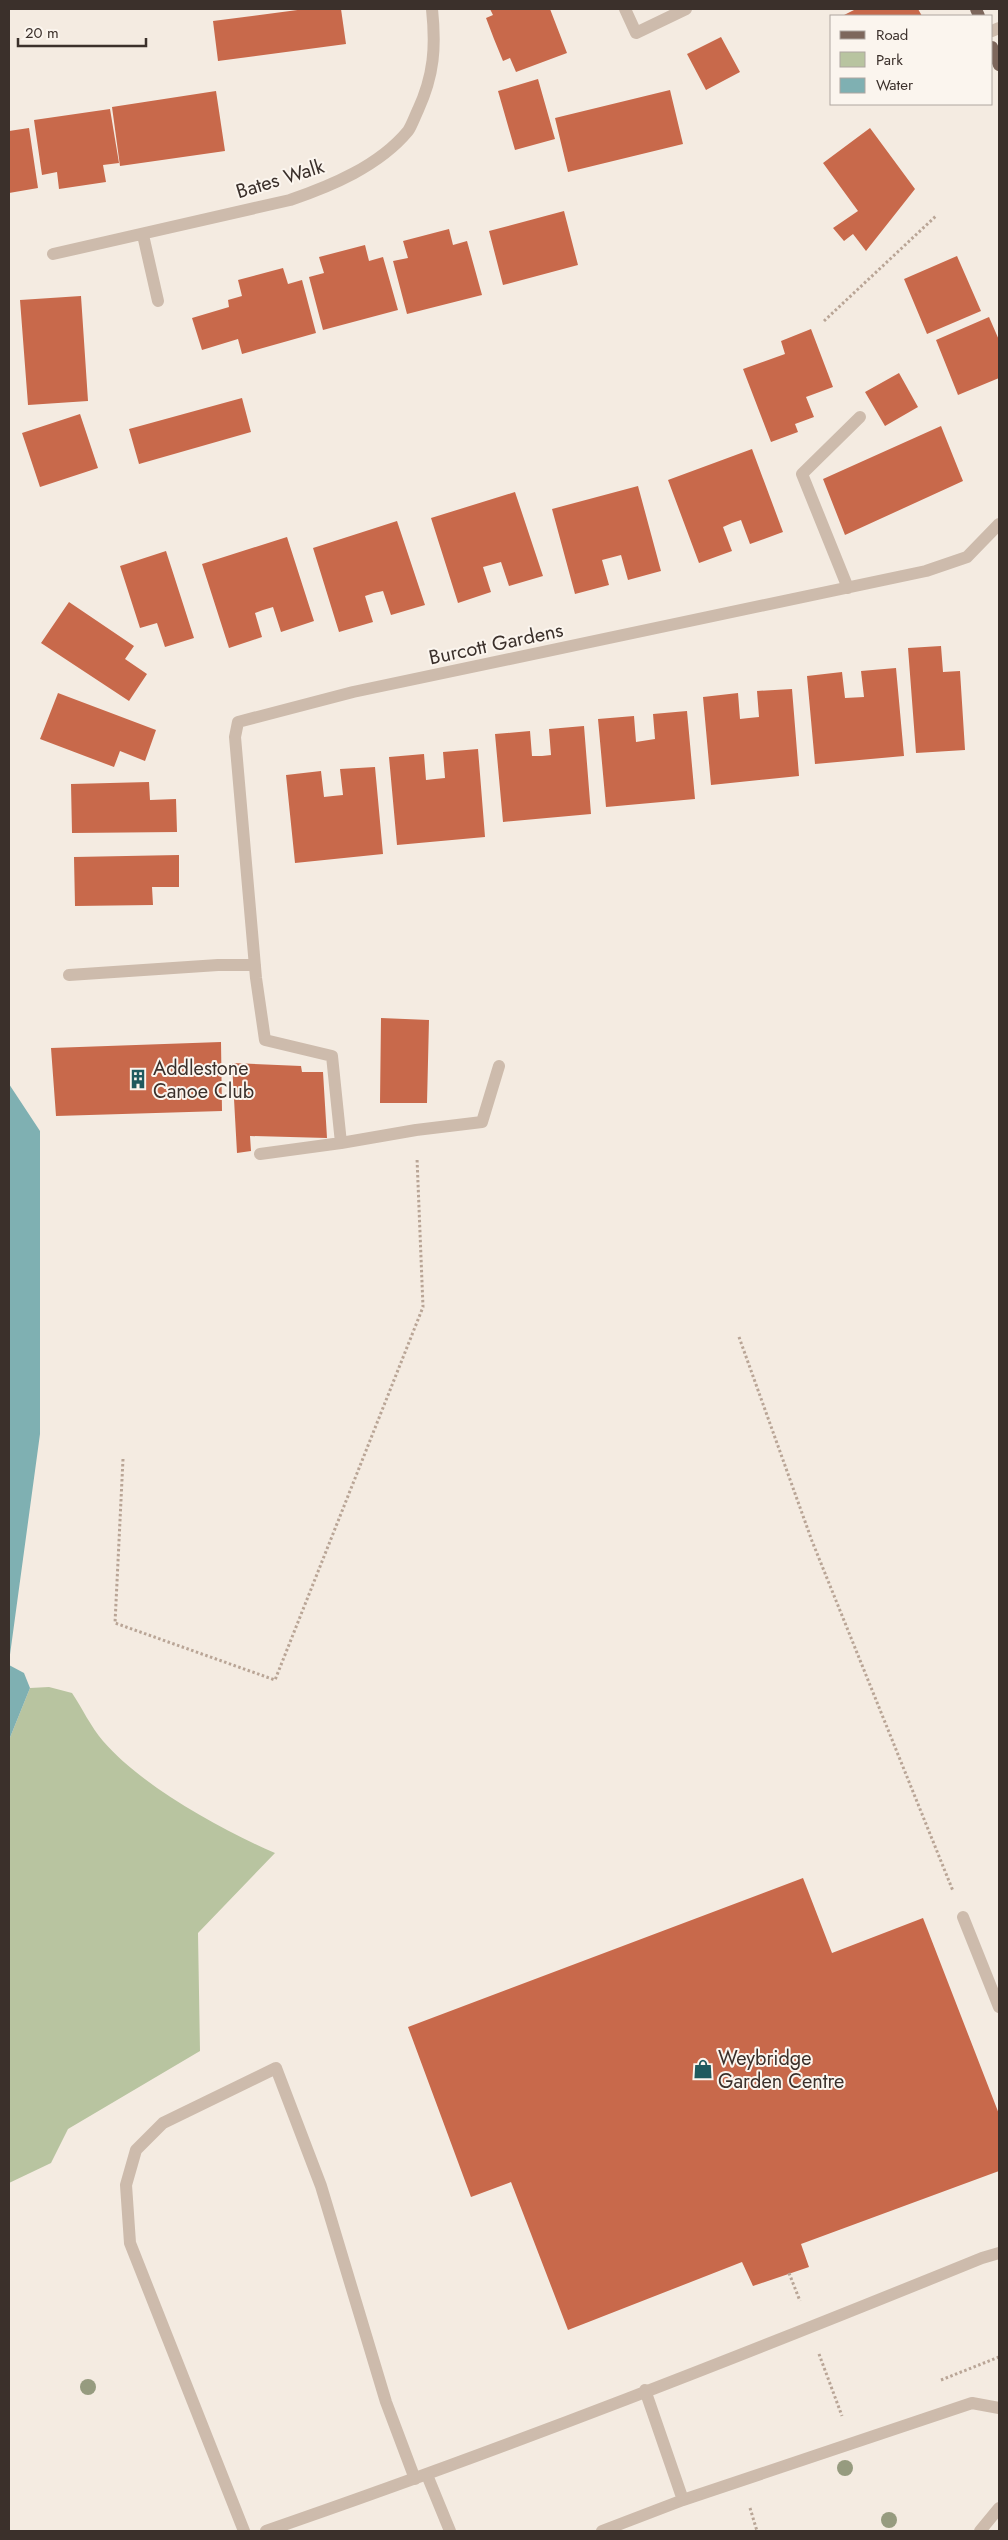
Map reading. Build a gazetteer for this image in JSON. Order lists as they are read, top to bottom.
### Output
{
  "streets": {
    "street": ["Bates Walk", "Burcott Gardens"]
  },
  "places": {
    "building": ["Addlestone Canoe Club"],
    "shop": ["Weybridge Garden Centre"]
  },
  "legend": ["Road", "Park", "Water"],
  "scale_bar": "20 m"
}
